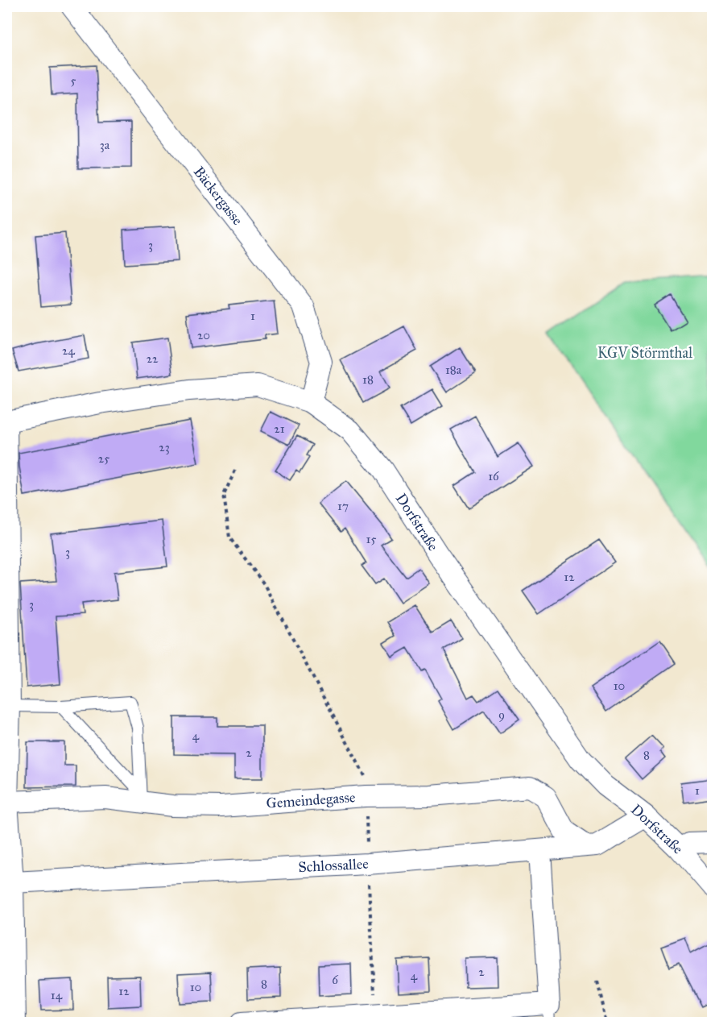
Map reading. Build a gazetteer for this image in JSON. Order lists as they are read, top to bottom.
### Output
{
  "streets": {
    "street": [
      "Bäckergasse",
      "Dorfstraße",
      "Gemeindegasse",
      "Schlossallee"
    ]
  },
  "crossings": [
    ["Bäckergasse", "Dorfstraße"],
    ["Dorfstraße", "Schlossallee"],
    ["Gemeindegasse", "Schlossallee"]
  ],
  "parks": ["KGV Störmthal"],
  "house_numbers": [
    "5",
    "3a",
    "3",
    "1",
    "20",
    "24",
    "22",
    "18a",
    "18",
    "21",
    "23",
    "25",
    "16",
    "17",
    "15",
    "3",
    "12",
    "3",
    "10",
    "9",
    "4",
    "2",
    "8",
    "1",
    "2",
    "4",
    "6",
    "8",
    "10",
    "12",
    "14"
  ]
}
